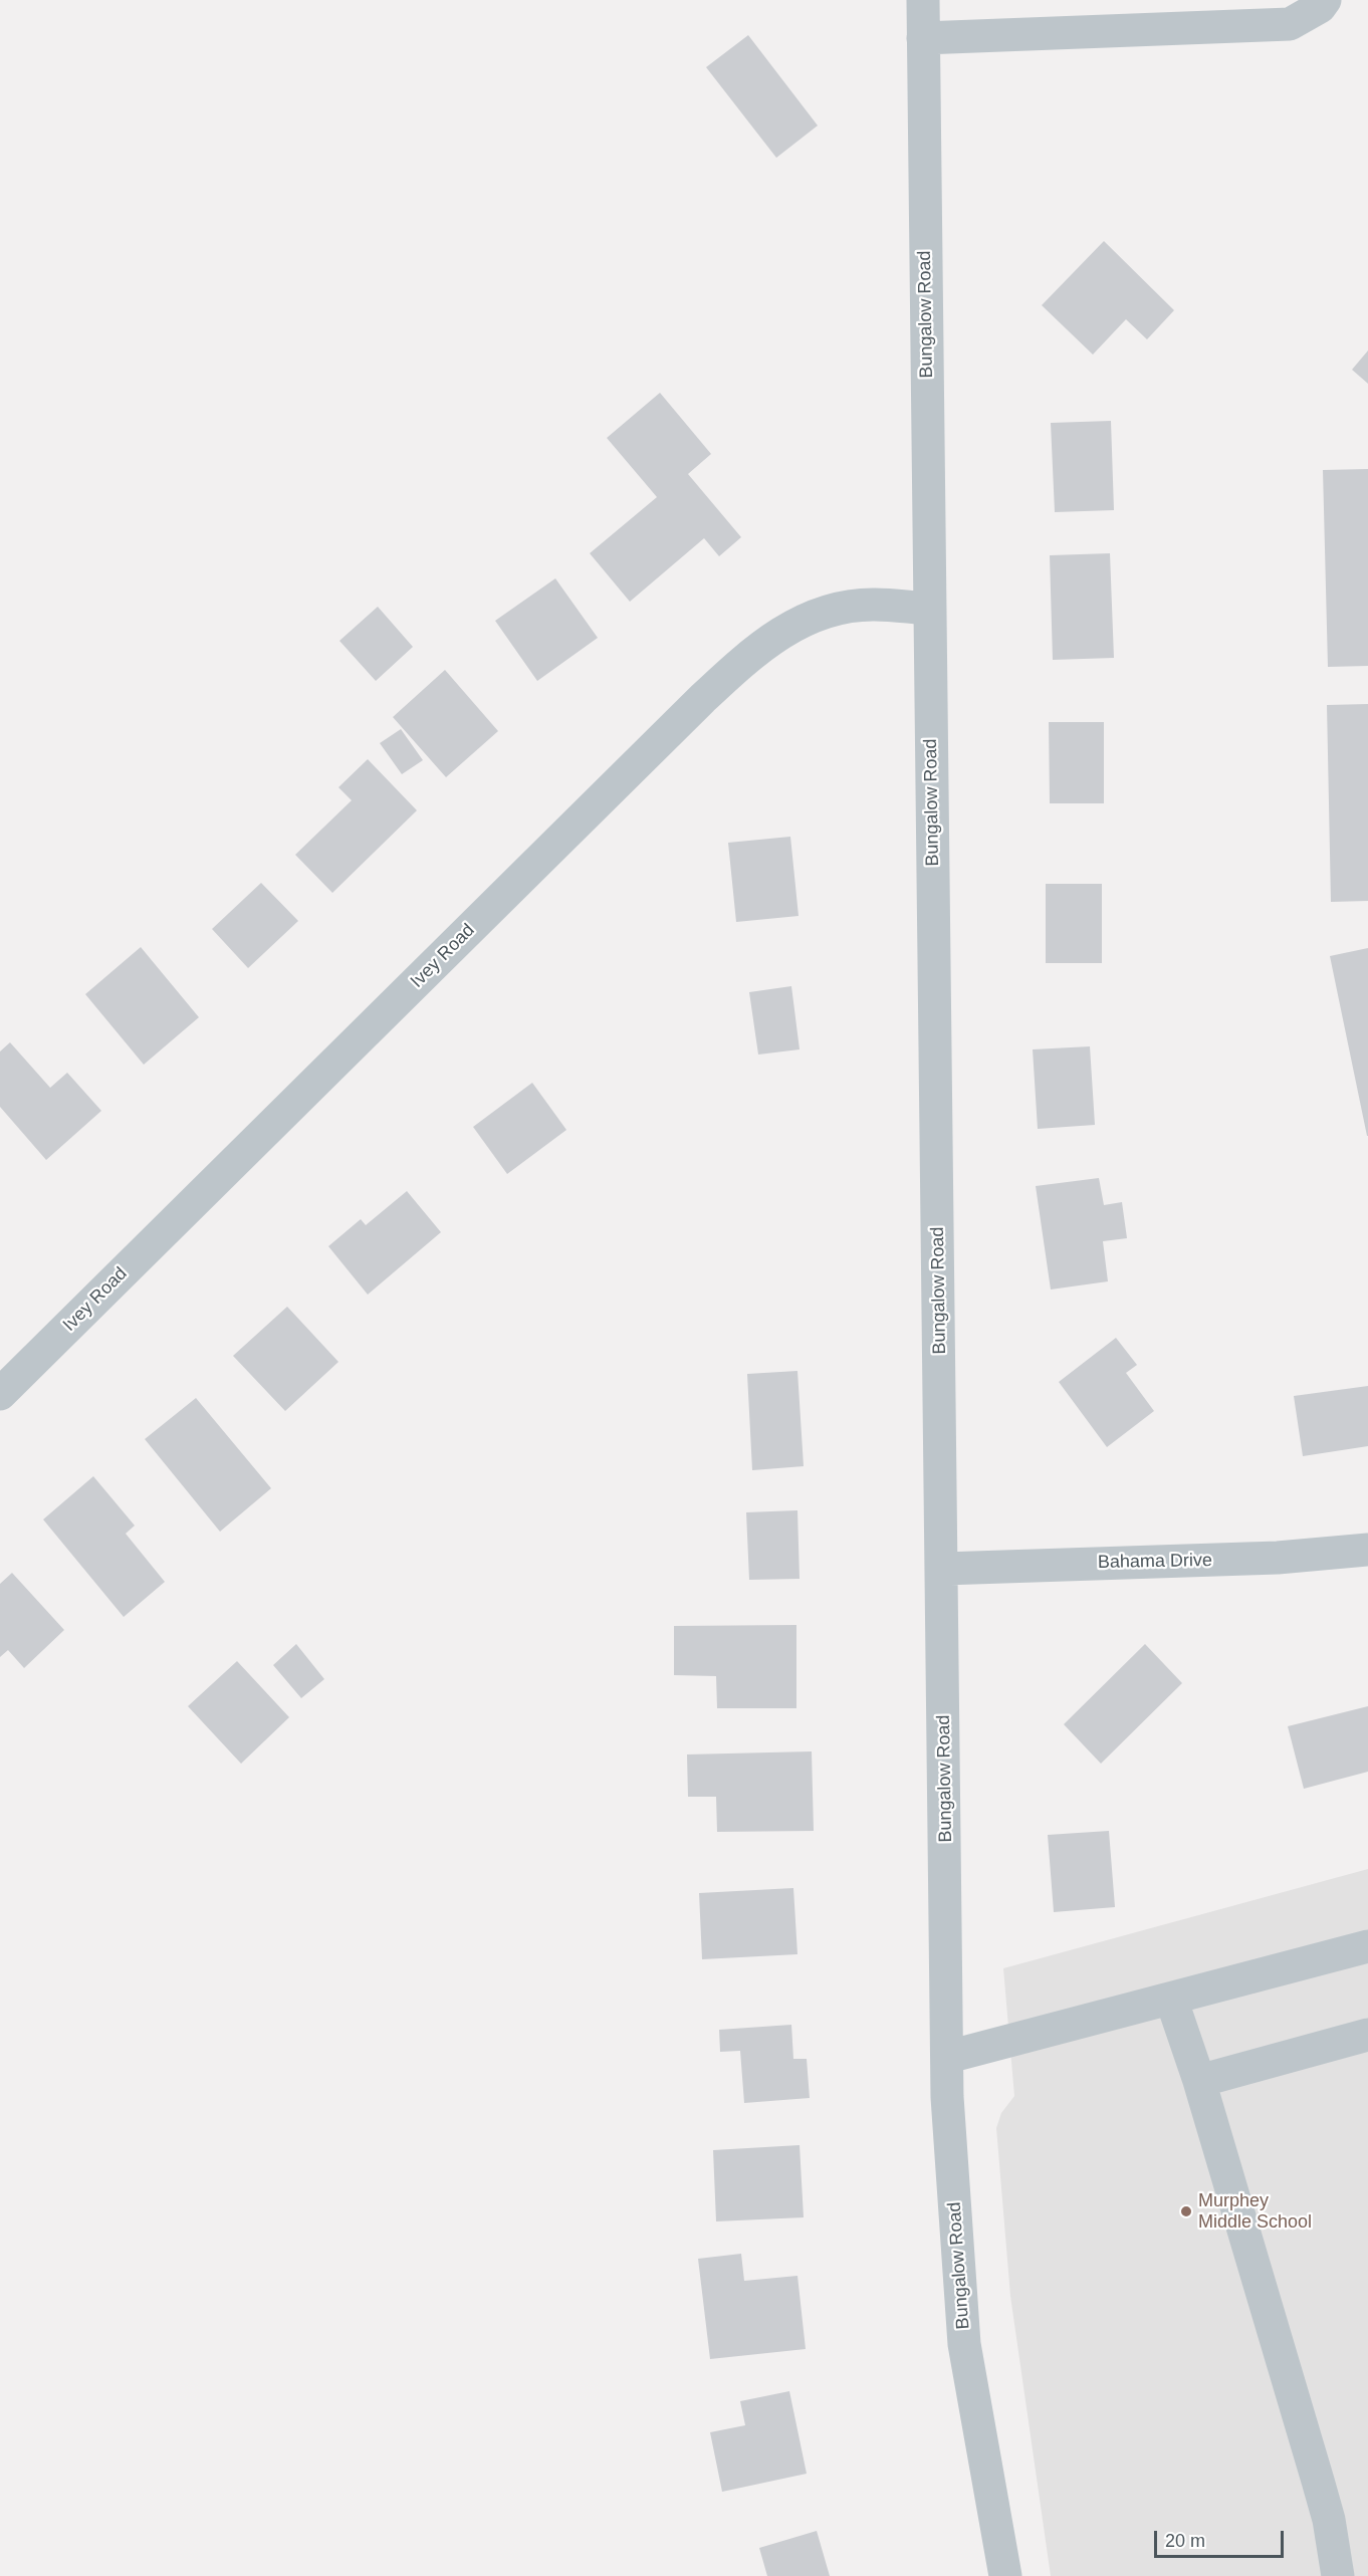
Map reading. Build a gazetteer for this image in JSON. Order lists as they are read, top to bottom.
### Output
{
  "streets": {
    "street": ["Bungalow Road", "Ivey Road", "Bahama Drive"]
  },
  "crossings": [
    ["Bungalow Road", "Ivey Road"],
    ["Bungalow Road", "Bahama Drive"]
  ],
  "places": ["Murphey Middle School"],
  "scale_bar": "20 m"
}
